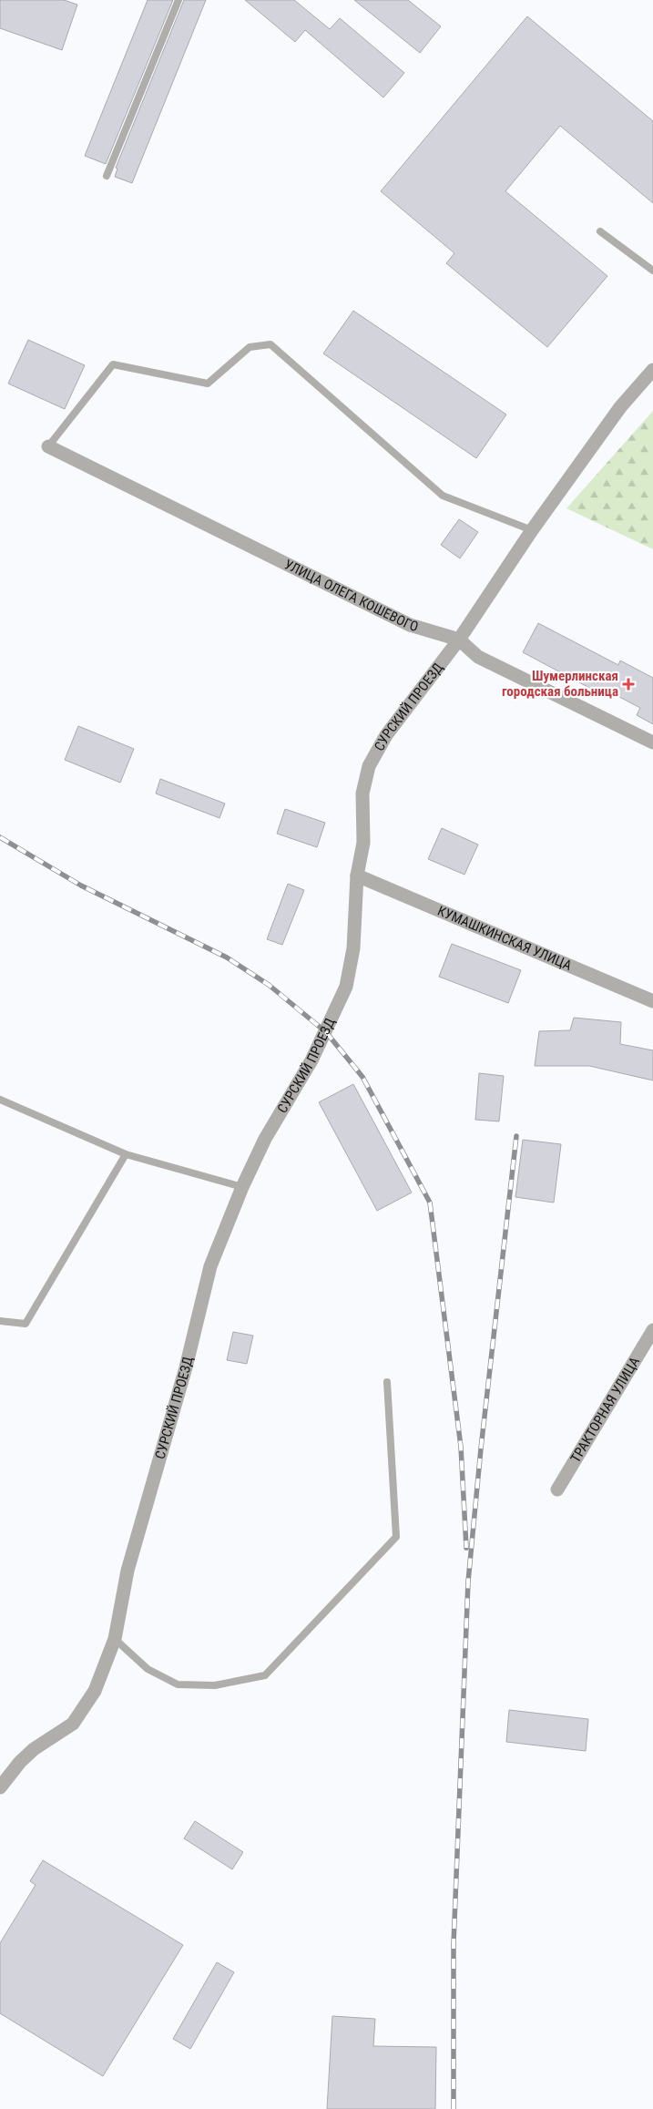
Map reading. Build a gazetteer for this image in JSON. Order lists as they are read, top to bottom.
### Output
{
  "streets": {
    "street": [
      "УЛИЦА ОЛЕГА КОШЕВОГО",
      "СУРСКИЙ ПРОЕЗД",
      "КУМАШКИНСКАЯ УЛИЦА",
      "ТРАКТОРНАЯ УЛИЦА"
    ]
  },
  "crossings": [
    ["УЛИЦА ОЛЕГА КОШЕВОГО", "СУРСКИЙ ПРОЕЗД"],
    ["СУРСКИЙ ПРОЕЗД", "КУМАШКИНСКАЯ УЛИЦА"]
  ],
  "places": {
    "health": ["Шумерлинская городская больница"]
  }
}
